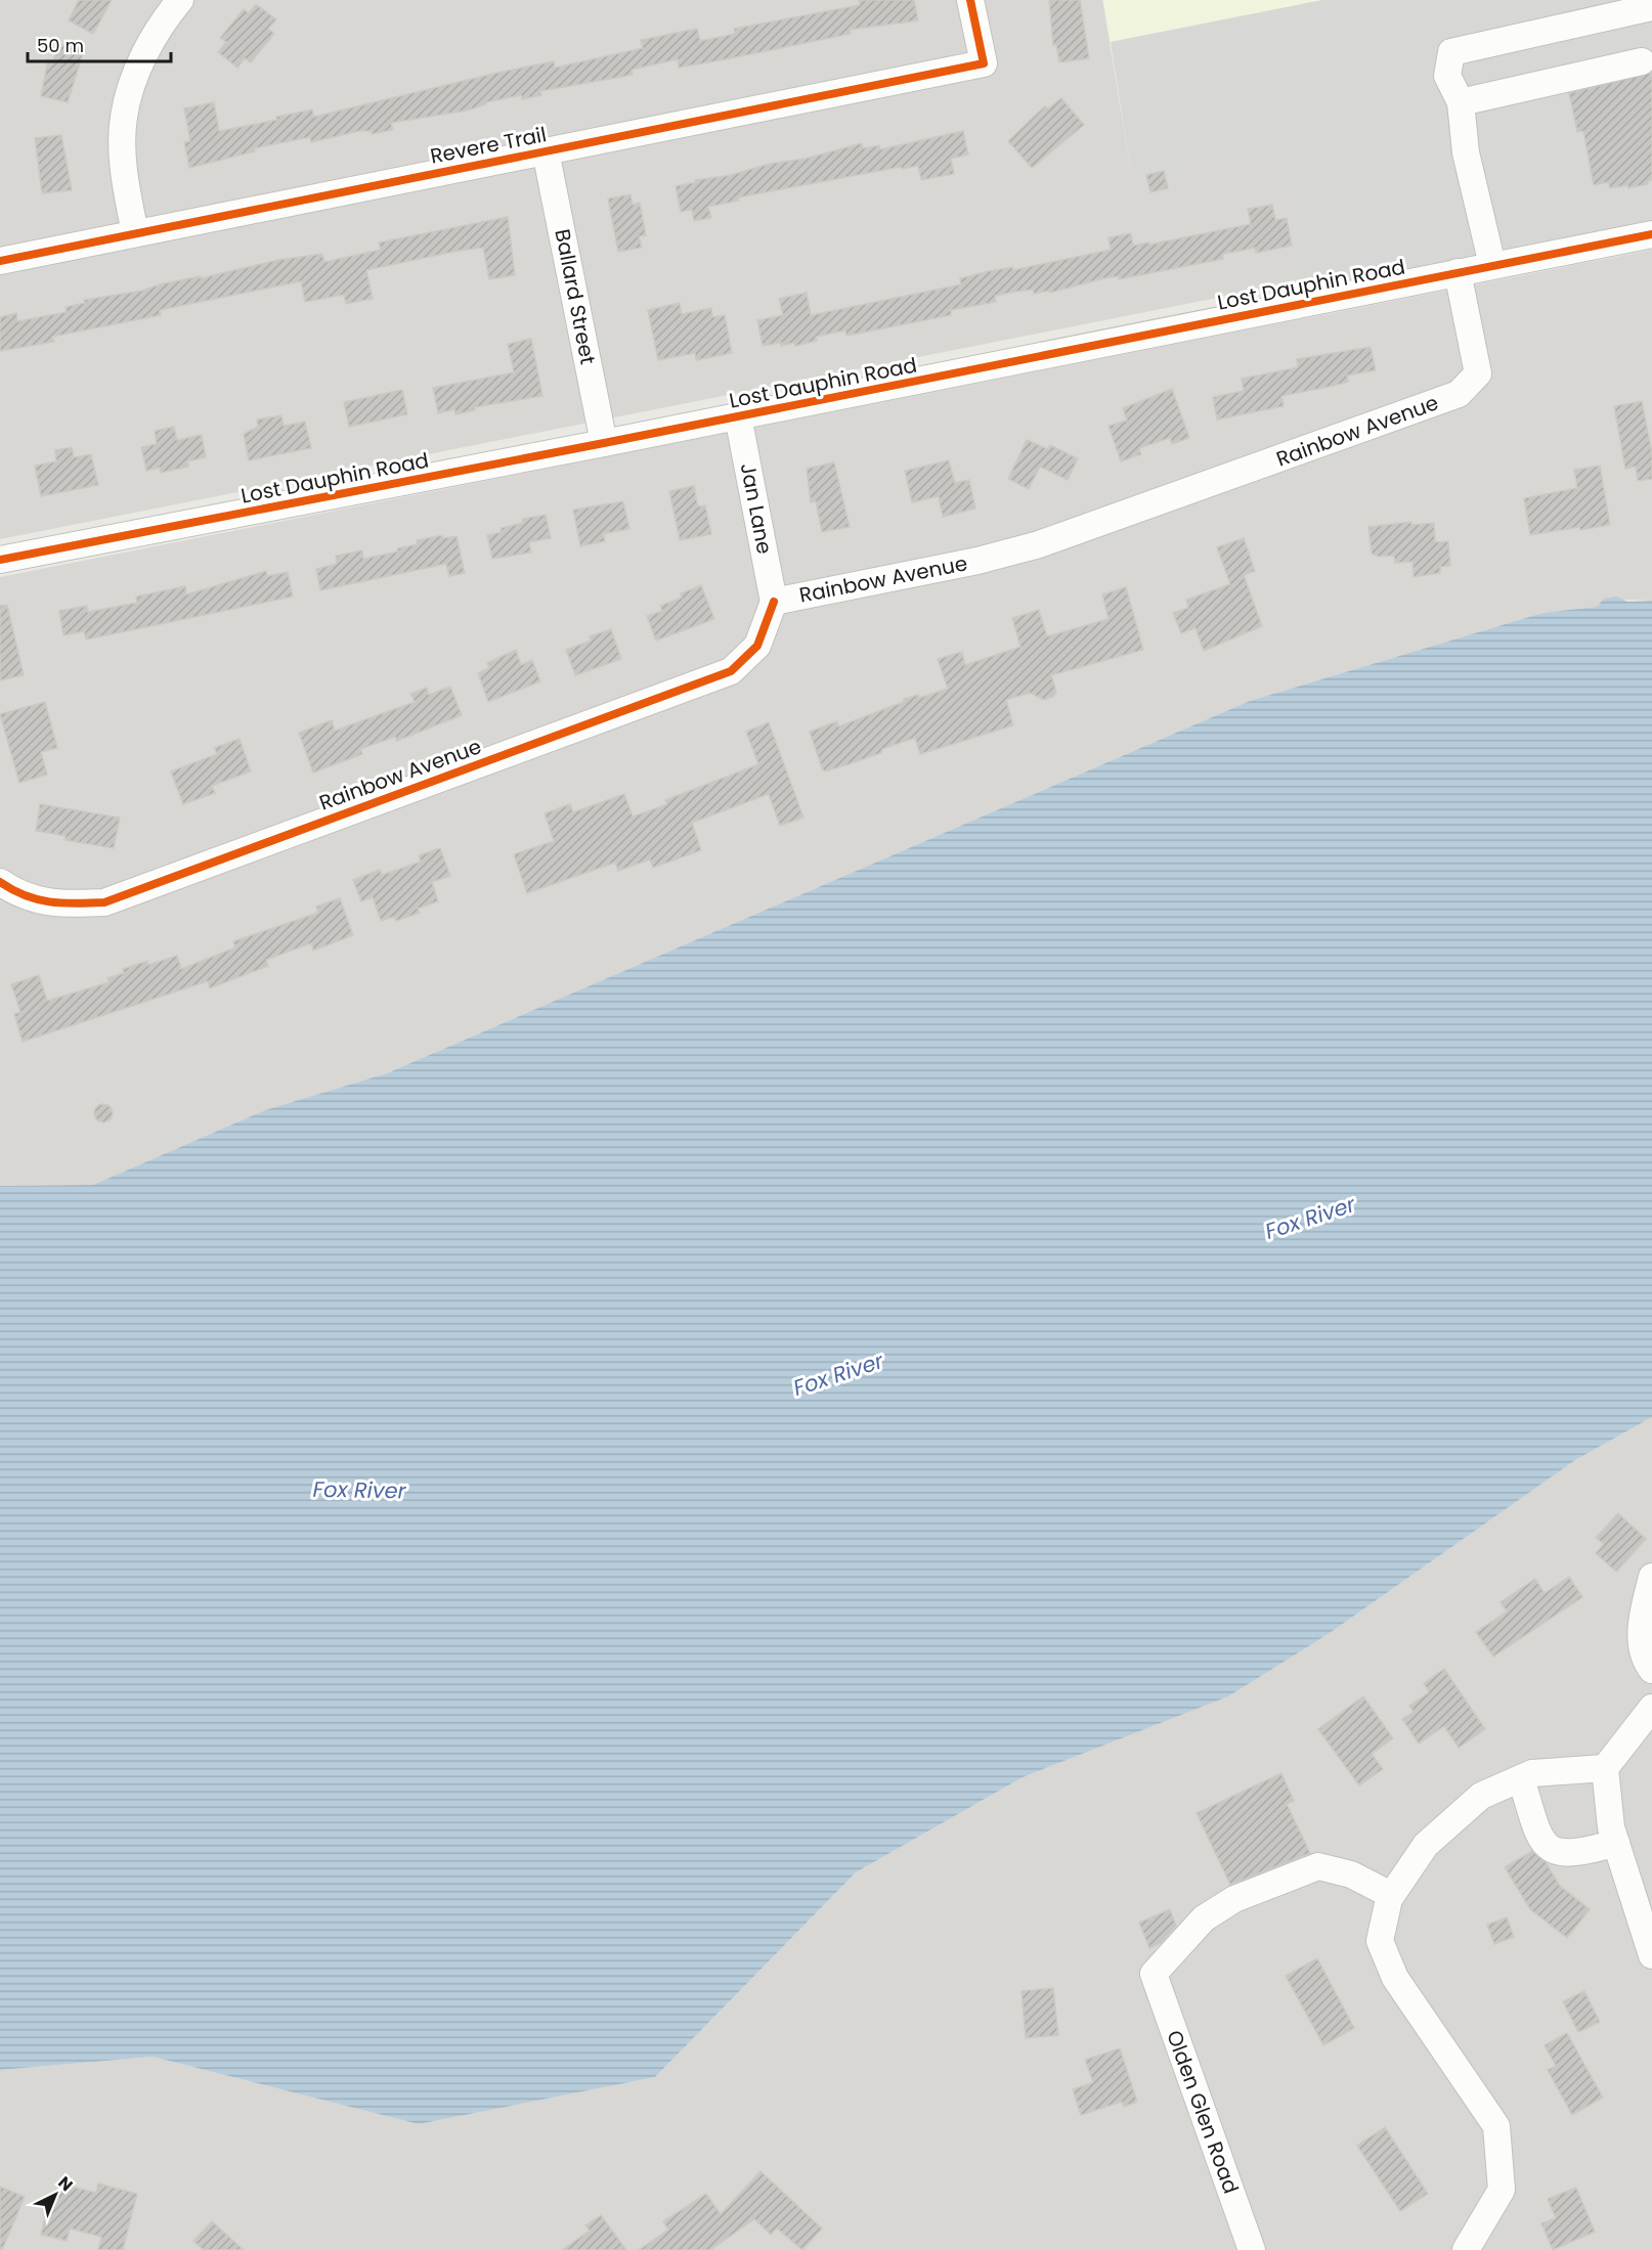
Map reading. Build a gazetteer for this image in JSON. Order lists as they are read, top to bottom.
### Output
{
  "streets": {
    "street": [
      "Revere Trail",
      "Lost Dauphin Road",
      "Ballard Street",
      "Rainbow Avenue",
      "Jan Lane",
      "Olden Glen Road"
    ]
  },
  "crossings": [
    ["Revere Trail", "Ballard Street"],
    ["Lost Dauphin Road", "Ballard Street"],
    ["Lost Dauphin Road", "Rainbow Avenue"],
    ["Lost Dauphin Road", "Jan Lane"],
    ["Rainbow Avenue", "Jan Lane"]
  ],
  "water": ["Fox River"],
  "scale_bar": "50 m",
  "north": "top right"
}
